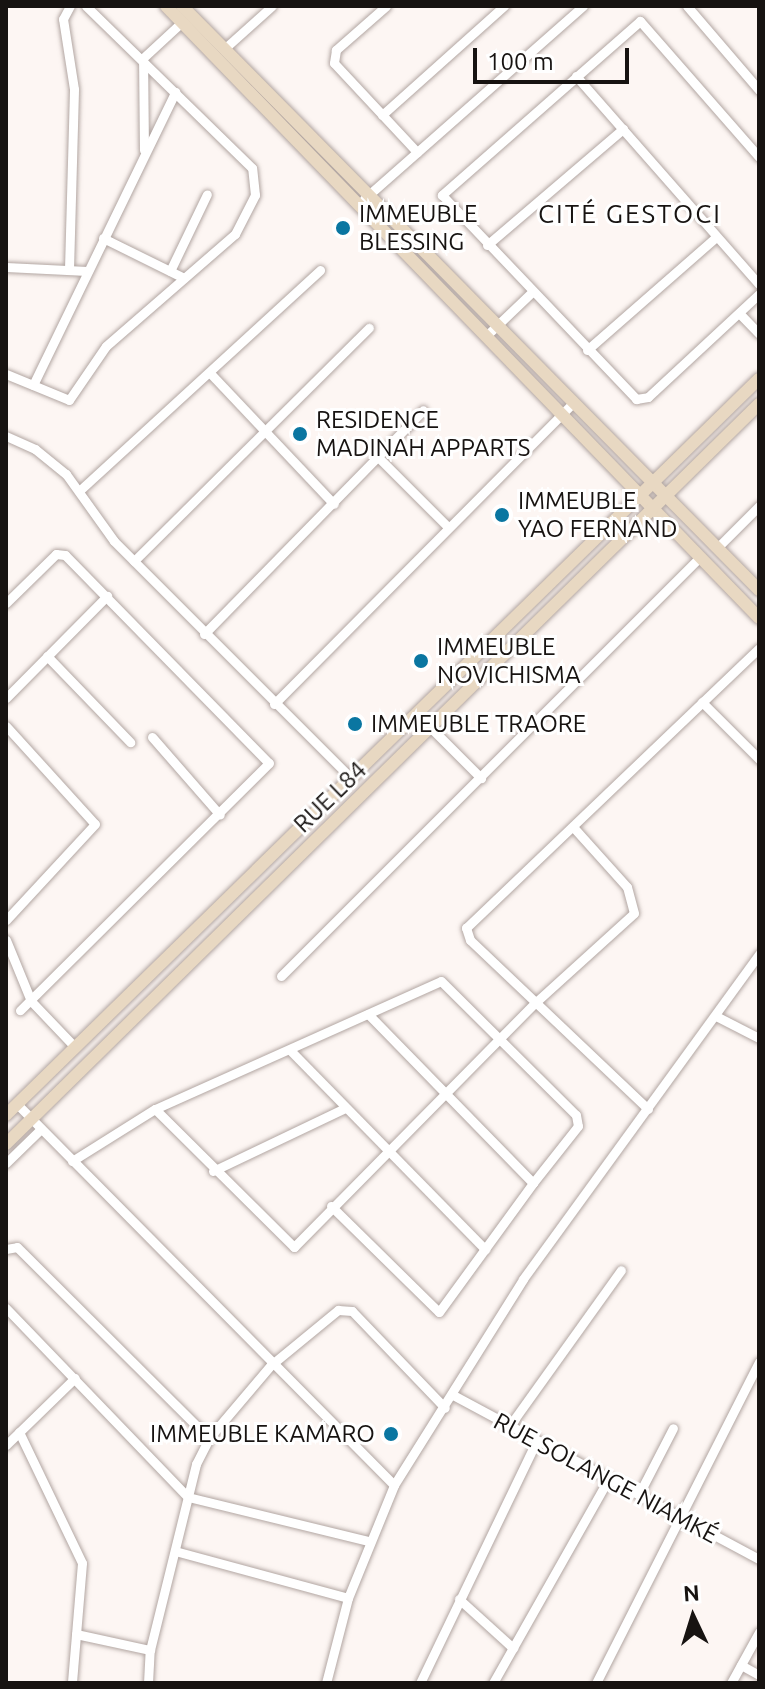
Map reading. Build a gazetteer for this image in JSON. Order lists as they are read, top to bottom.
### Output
{
  "streets": {
    "main road": ["RUE L84"],
    "street": ["RUE SOLANGE NIAMKÉ"]
  },
  "districts": ["CITÉ GESTOCI"],
  "places": [
    "IMMEUBLE BLESSING",
    "RESIDENCE MADINAH APPARTS",
    "IMMEUBLE YAO FERNAND",
    "IMMEUBLE NOVICHISMA",
    "IMMEUBLE TRAORE",
    "IMMEUBLE KAMARO"
  ],
  "scale_bar": "100 m",
  "north": "top"
}
